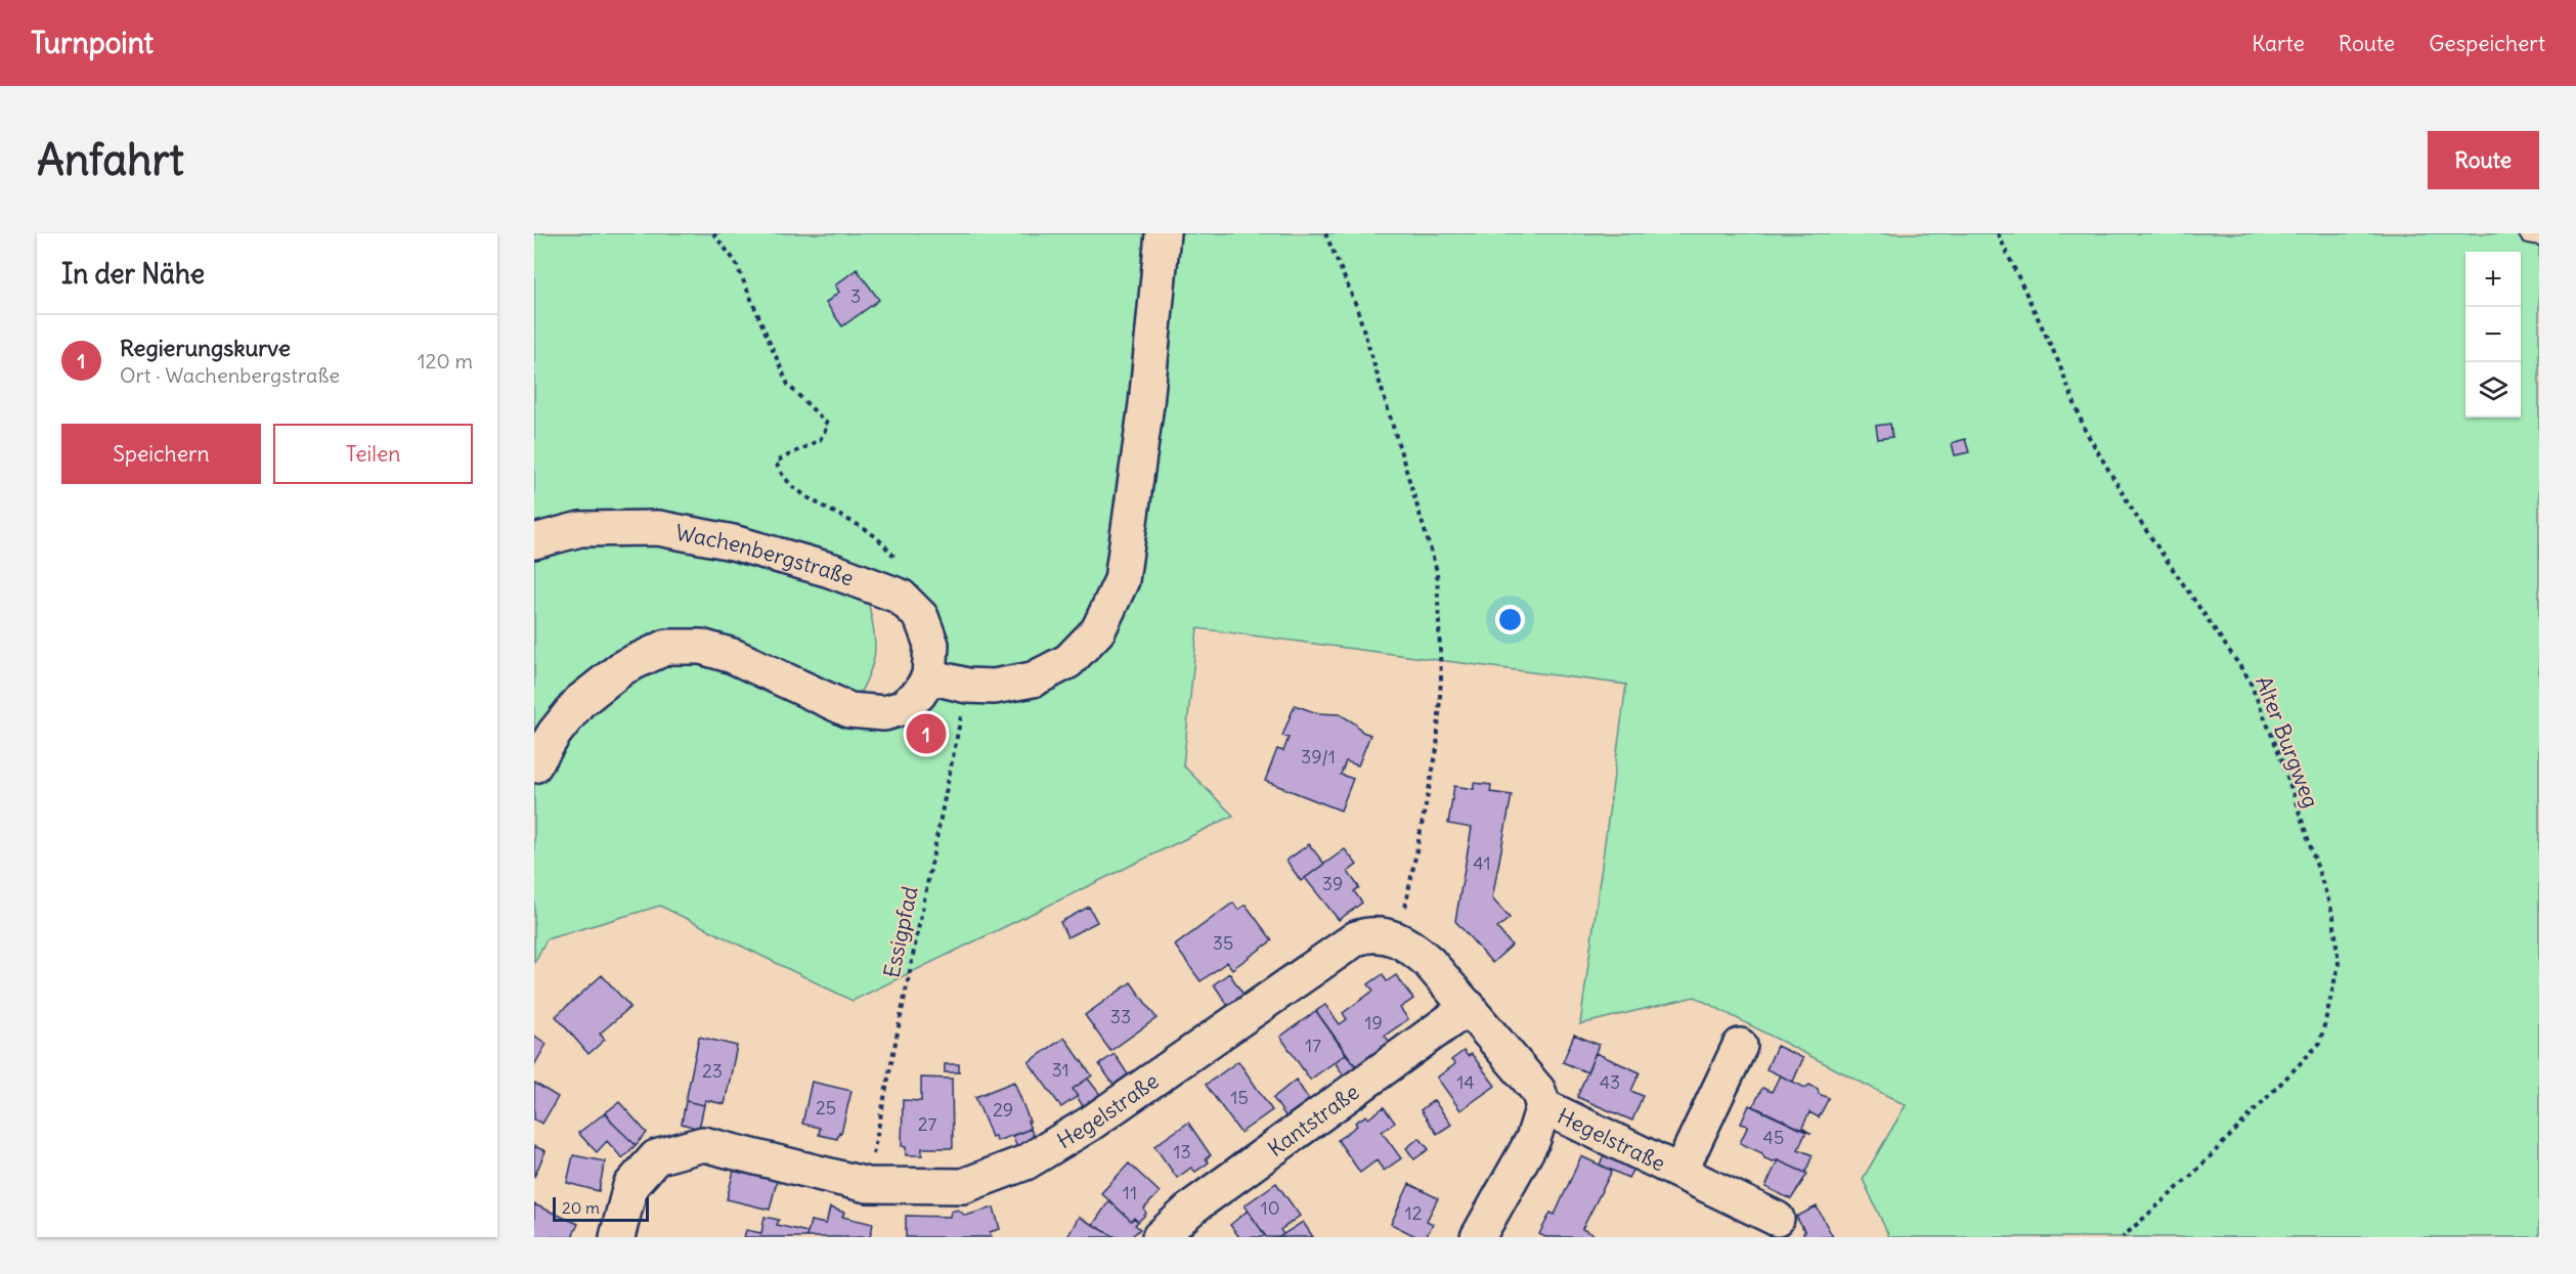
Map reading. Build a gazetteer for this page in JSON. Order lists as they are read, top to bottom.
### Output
{
  "streets": {
    "street": ["Wachenbergstraße", "Hegelstraße", "Kantstraße"],
    "path": ["Alter Burgweg", "Essigpfad"]
  },
  "crossings": [
    ["Wachenbergstraße", "Essigpfad"],
    ["Essigpfad", "Hegelstraße"],
    ["Hegelstraße", "Kantstraße"]
  ],
  "house_numbers": [
    "3",
    "39/1",
    "41",
    "39",
    "35",
    "33",
    "19",
    "17",
    "31",
    "23",
    "14",
    "43",
    "15",
    "25",
    "29",
    "27",
    "45",
    "13",
    "11",
    "10",
    "12"
  ],
  "scale_bar": "20 m",
  "page": {
    "header": "Turnpoint",
    "nav": ["Karte", "Route", "Gespeichert"],
    "buttons": [
      "Route",
      ["Speichern", "Teilen"]
    ],
    "title": "Anfahrt",
    "heading": "In der Nähe",
    "map_buttons": ["+", "−"],
    "list": [
      {
        "mark": "1",
        "name": "Regierungskurve",
        "note": "Ort · Wachenbergstraße",
        "value": "120 m"
      }
    ],
    "pins": "1",
    "scale": "20 m"
  }
}
